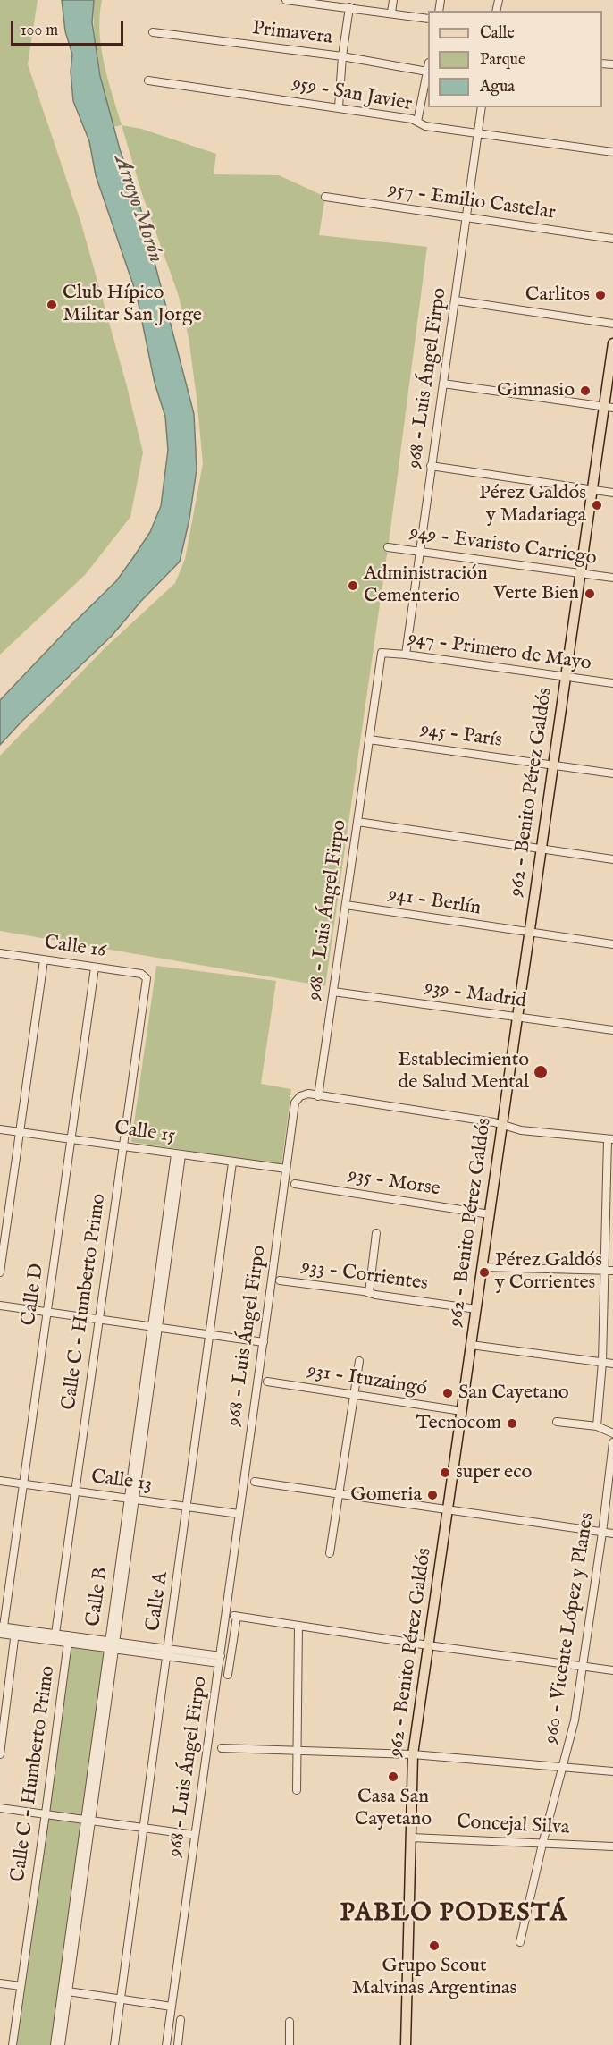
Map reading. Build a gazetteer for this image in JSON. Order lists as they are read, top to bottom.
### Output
{
  "streets": {
    "main road": ["962 - Benito Pérez Galdós"],
    "street": [
      "Primavera",
      "959 - San Javier",
      "957 - Emilio Castelar",
      "968 - Luis Ángel Firpo",
      "949 - Evaristo Carriego",
      "947 - Primero de Mayo",
      "945 - París",
      "941 - Berlín",
      "Calle 16",
      "939 - Madrid",
      "Calle 15",
      "935 - Morse",
      "933 - Corrientes",
      "Calle D",
      "Calle C - Humberto Primo",
      "931 - Ituzaingó",
      "Calle 13",
      "Calle B",
      "Calle A",
      "960 - Vicente López y Planes",
      "Concejal Silva"
    ]
  },
  "crossings": [
    ["959 - San Javier", "968 - Luis Ángel Firpo"],
    ["957 - Emilio Castelar", "968 - Luis Ángel Firpo"],
    ["968 - Luis Ángel Firpo", "949 - Evaristo Carriego"],
    ["968 - Luis Ángel Firpo", "947 - Primero de Mayo"],
    ["968 - Luis Ángel Firpo", "945 - París"],
    ["968 - Luis Ángel Firpo", "941 - Berlín"],
    ["968 - Luis Ángel Firpo", "939 - Madrid"],
    ["968 - Luis Ángel Firpo", "Calle 15"],
    ["968 - Luis Ángel Firpo", "Calle 13"],
    ["949 - Evaristo Carriego", "962 - Benito Pérez Galdós"],
    ["947 - Primero de Mayo", "962 - Benito Pérez Galdós"],
    ["945 - París", "962 - Benito Pérez Galdós"],
    ["962 - Benito Pérez Galdós", "941 - Berlín"],
    ["962 - Benito Pérez Galdós", "939 - Madrid"],
    ["962 - Benito Pérez Galdós", "935 - Morse"],
    ["962 - Benito Pérez Galdós", "933 - Corrientes"],
    ["962 - Benito Pérez Galdós", "931 - Ituzaingó"],
    ["962 - Benito Pérez Galdós", "Concejal Silva"],
    ["Calle 16", "Calle D"],
    ["Calle 16", "Calle C - Humberto Primo"],
    ["Calle 15", "Calle D"],
    ["Calle 15", "Calle C - Humberto Primo"],
    ["Calle 15", "Calle B"],
    ["Calle 15", "Calle A"],
    ["Calle D", "Calle 13"],
    ["Calle C - Humberto Primo", "Calle 13"],
    ["Calle 13", "Calle B"],
    ["Calle 13", "Calle A"],
    ["960 - Vicente López y Planes", "Concejal Silva"]
  ],
  "districts": ["PABLO PODESTÁ"],
  "water": ["Arroyo Morón"],
  "places": [
    "Carlitos",
    "Club Hípico Militar San Jorge",
    "Gimnasio",
    "Pérez Galdós y Madariaga",
    "Administración Cementerio",
    "Verte Bien",
    "Establecimiento de Salud Mental",
    "Pérez Galdós y Corrientes",
    "San Cayetano",
    "Tecnocom",
    "super eco",
    "Gomeria",
    "Casa San Cayetano",
    "Grupo Scout Malvinas Argentinas"
  ],
  "legend": ["Calle", "Parque", "Agua"],
  "scale_bar": "100 m"
}
